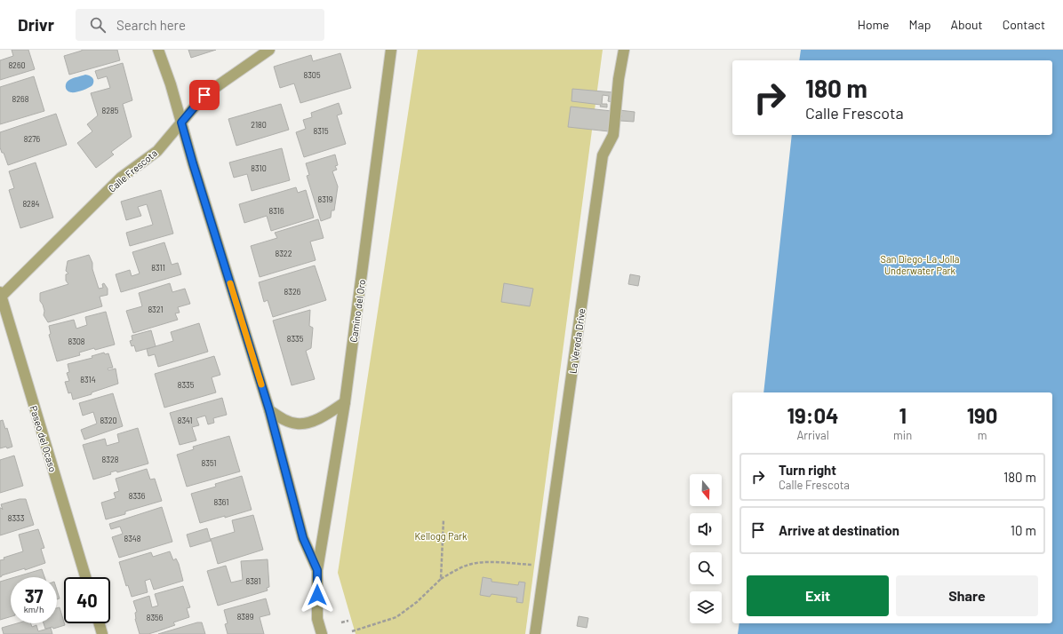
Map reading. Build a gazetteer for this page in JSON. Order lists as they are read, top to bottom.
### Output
{
  "streets": {
    "street": [
      "Calle Frescota",
      "Camino del Oro",
      "La Vereda Drive",
      "Paseo del Ocaso"
    ]
  },
  "crossings": [
    ["Calle Frescota", "Paseo del Ocaso"]
  ],
  "parks": ["San Diego-La Jolla Underwater Park", "Kellogg Park"],
  "house_numbers": [
    "8260",
    "8305",
    "8268",
    "8285",
    "2180",
    "8315",
    "8276",
    "8310",
    "8319",
    "8284",
    "8316",
    "8322",
    "8311",
    "8326",
    "8321",
    "8335",
    "8308",
    "8314",
    "8335",
    "8320",
    "8341",
    "8328",
    "8351",
    "8336",
    "8361",
    "8333",
    "8348",
    "8381",
    "8389",
    "8356"
  ],
  "north": "bottom",
  "page": {
    "header": "Drivr",
    "search": "Search here",
    "nav": [
      "Home",
      "Map",
      "About",
      "Contact"
    ],
    "turn": ["180 m", "Calle Frescota"],
    "eta": [
      "19:04",
      "Arrival",
      "1",
      "min",
      "190",
      "m"
    ],
    "list": [
      {
        "name": "Turn right",
        "note": "Calle Frescota",
        "value": "180 m"
      },
      {
        "name": "Arrive at destination",
        "value": "10 m"
      }
    ],
    "buttons": ["Exit", "Share"],
    "speed": "37 km/h",
    "limit": "40"
  }
}
